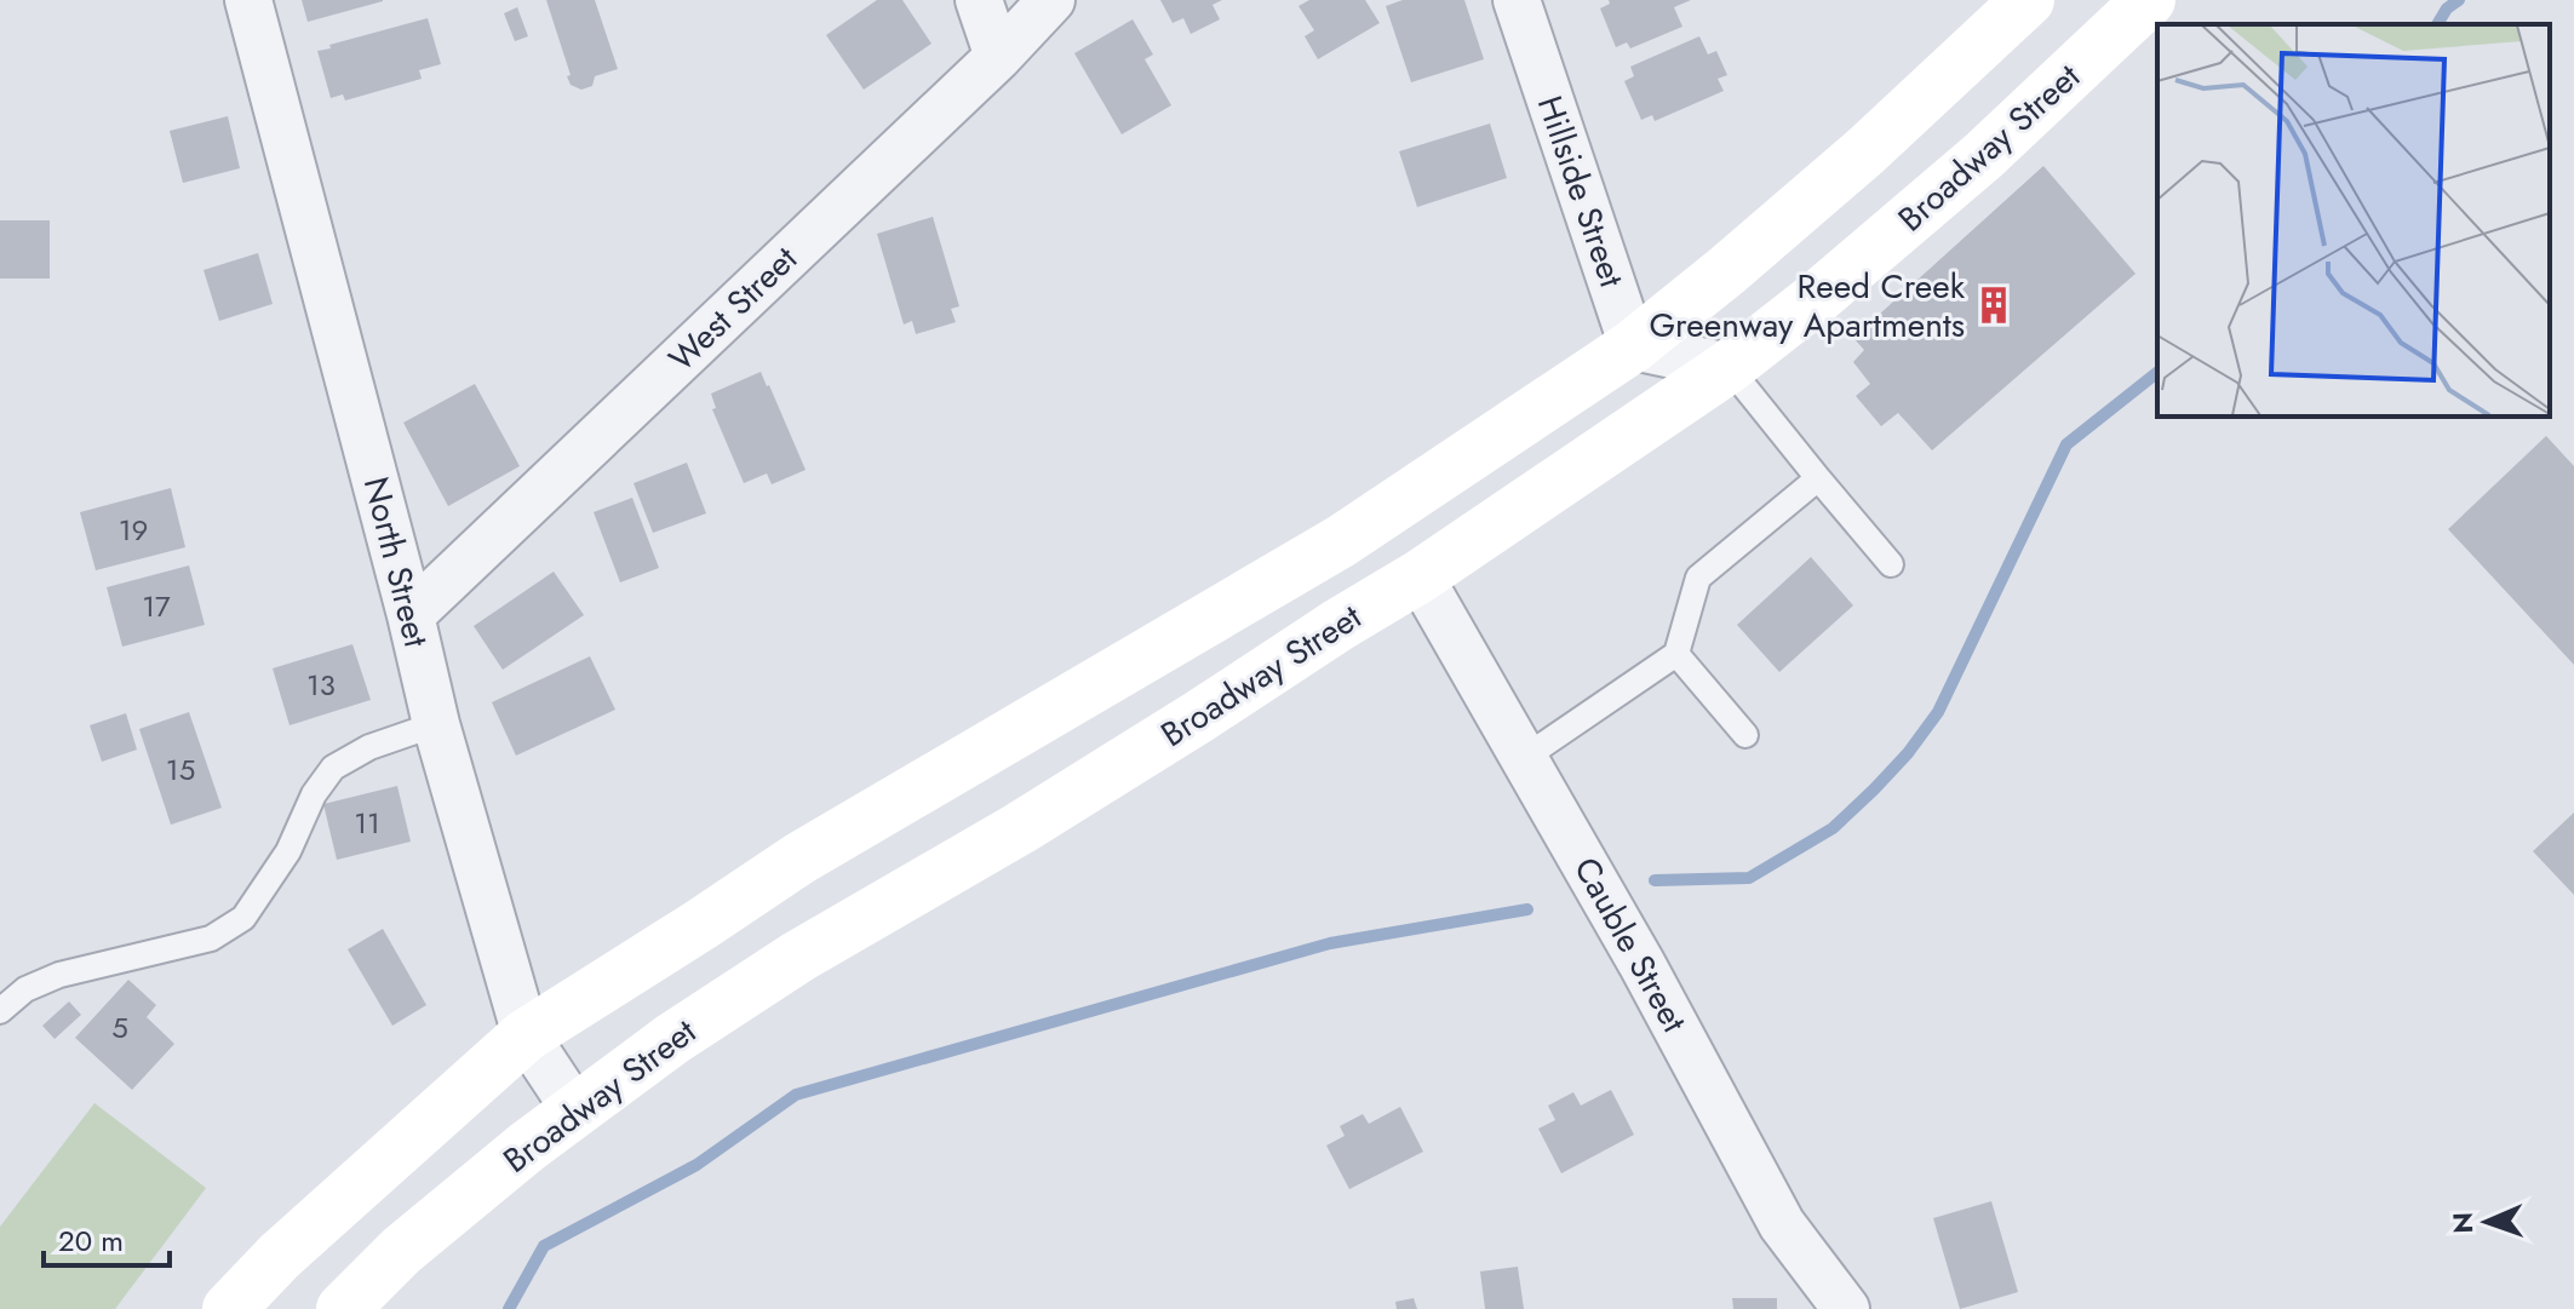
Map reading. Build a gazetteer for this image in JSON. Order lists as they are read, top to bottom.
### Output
{
  "streets": {
    "main road": ["Broadway Street"],
    "street": [
      "Hillside Street",
      "West Street",
      "North Street",
      "Cauble Street"
    ]
  },
  "crossings": [
    ["Broadway Street", "Hillside Street"],
    ["Broadway Street", "North Street"],
    ["Broadway Street", "Cauble Street"],
    ["West Street", "North Street"]
  ],
  "places": {
    "building": ["Reed Creek Greenway Apartments"]
  },
  "house_numbers": [
    "19",
    "17",
    "13",
    "15",
    "11",
    "5"
  ],
  "scale_bar": "20 m",
  "north": "left"
}
